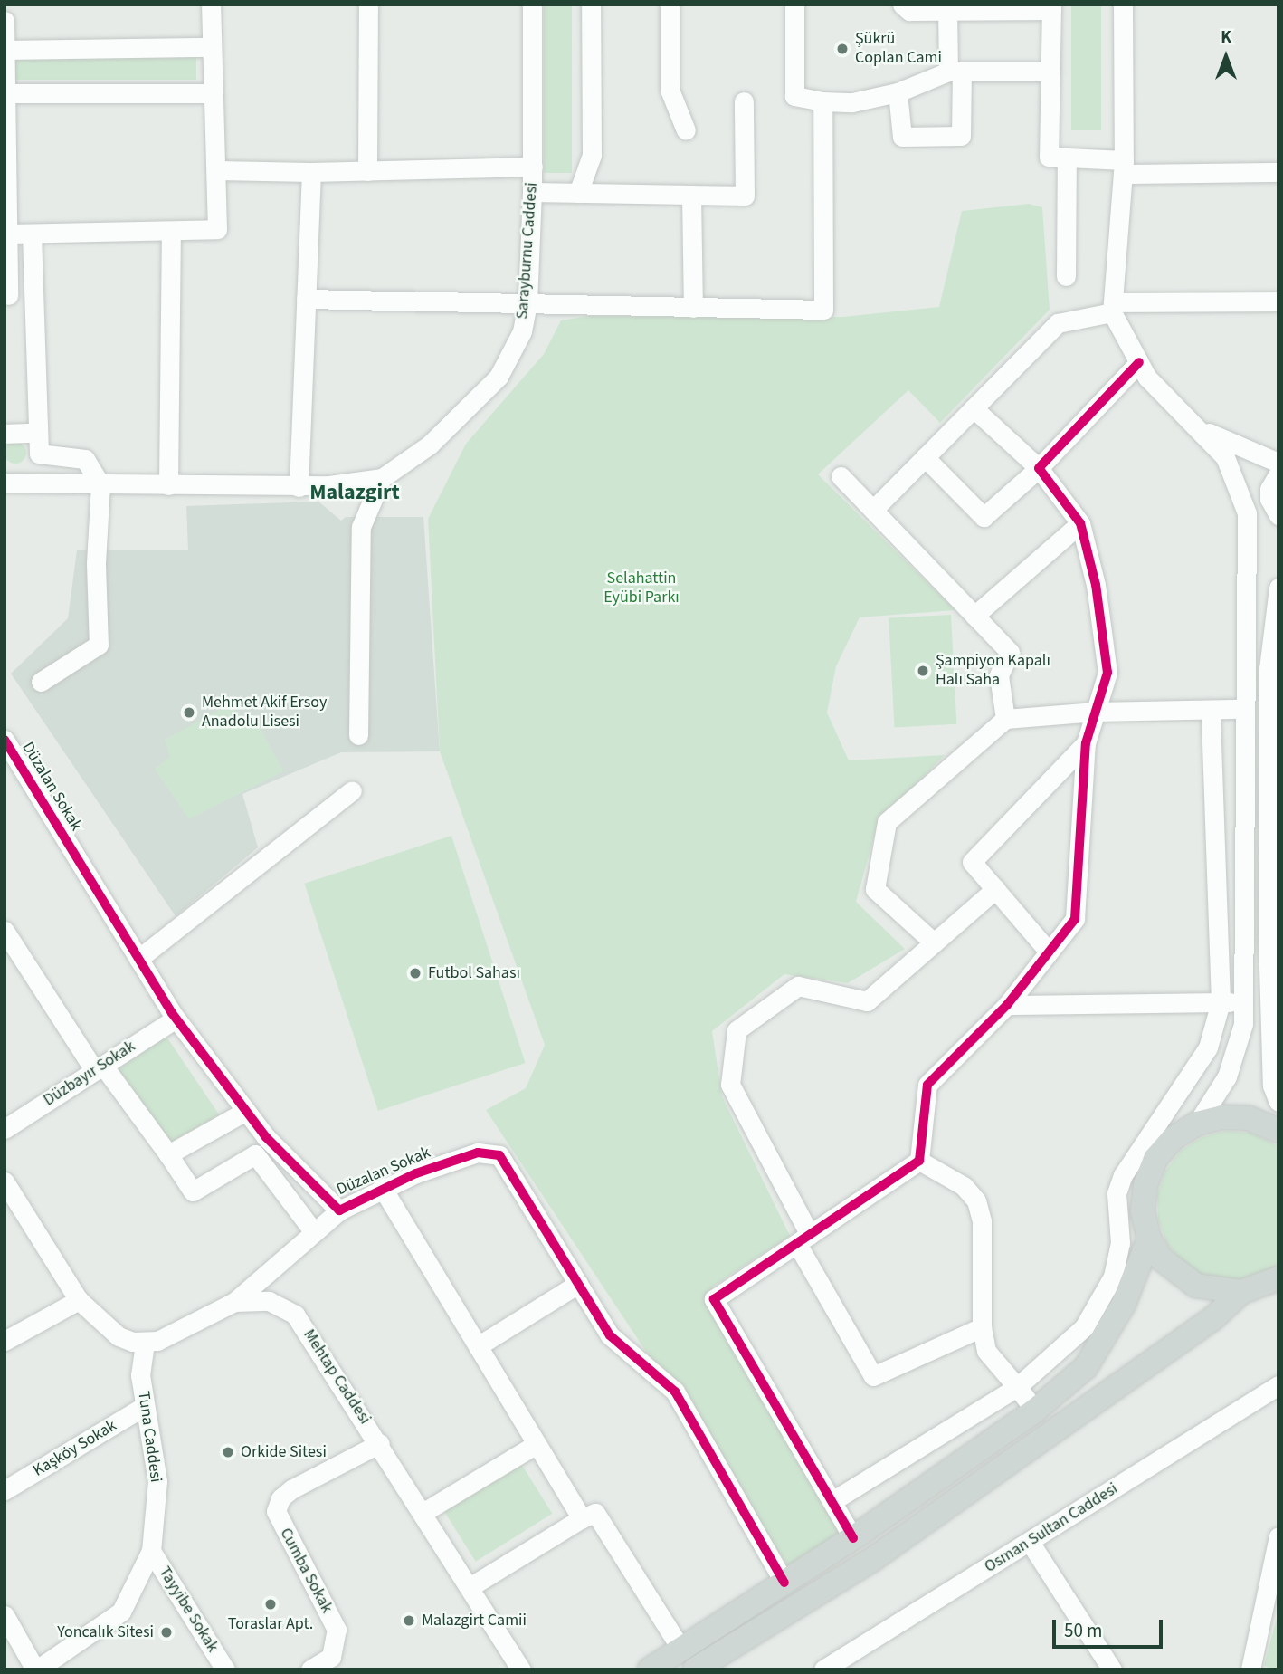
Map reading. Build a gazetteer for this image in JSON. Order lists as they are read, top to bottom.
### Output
{
  "streets": {
    "street": [
      "Sarayburnu Caddesi",
      "Düzalan Sokak",
      "Düzbayır Sokak",
      "Mehtap Caddesi",
      "Tuna Caddesi",
      "Kaşköy Sokak",
      "Osman Sultan Caddesi",
      "Cumba Sokak",
      "Tayyibe Sokak"
    ]
  },
  "crossings": [
    ["Düzalan Sokak", "Düzbayır Sokak"],
    ["Mehtap Caddesi", "Tuna Caddesi"],
    ["Mehtap Caddesi", "Cumba Sokak"],
    ["Tuna Caddesi", "Kaşköy Sokak"],
    ["Tuna Caddesi", "Tayyibe Sokak"]
  ],
  "districts": ["Malazgirt"],
  "parks": ["Selahattin Eyübi Parkı"],
  "places": [
    "Şükrü Coplan Cami",
    "Şampiyon Kapalı Halı Saha",
    "Mehmet Akif Ersoy Anadolu Lisesi",
    "Futbol Sahası",
    "Orkide Sitesi",
    "Toraslar Apt.",
    "Malazgirt Camii",
    "Yoncalık Sitesi"
  ],
  "scale_bar": "50 m",
  "north": "top"
}
